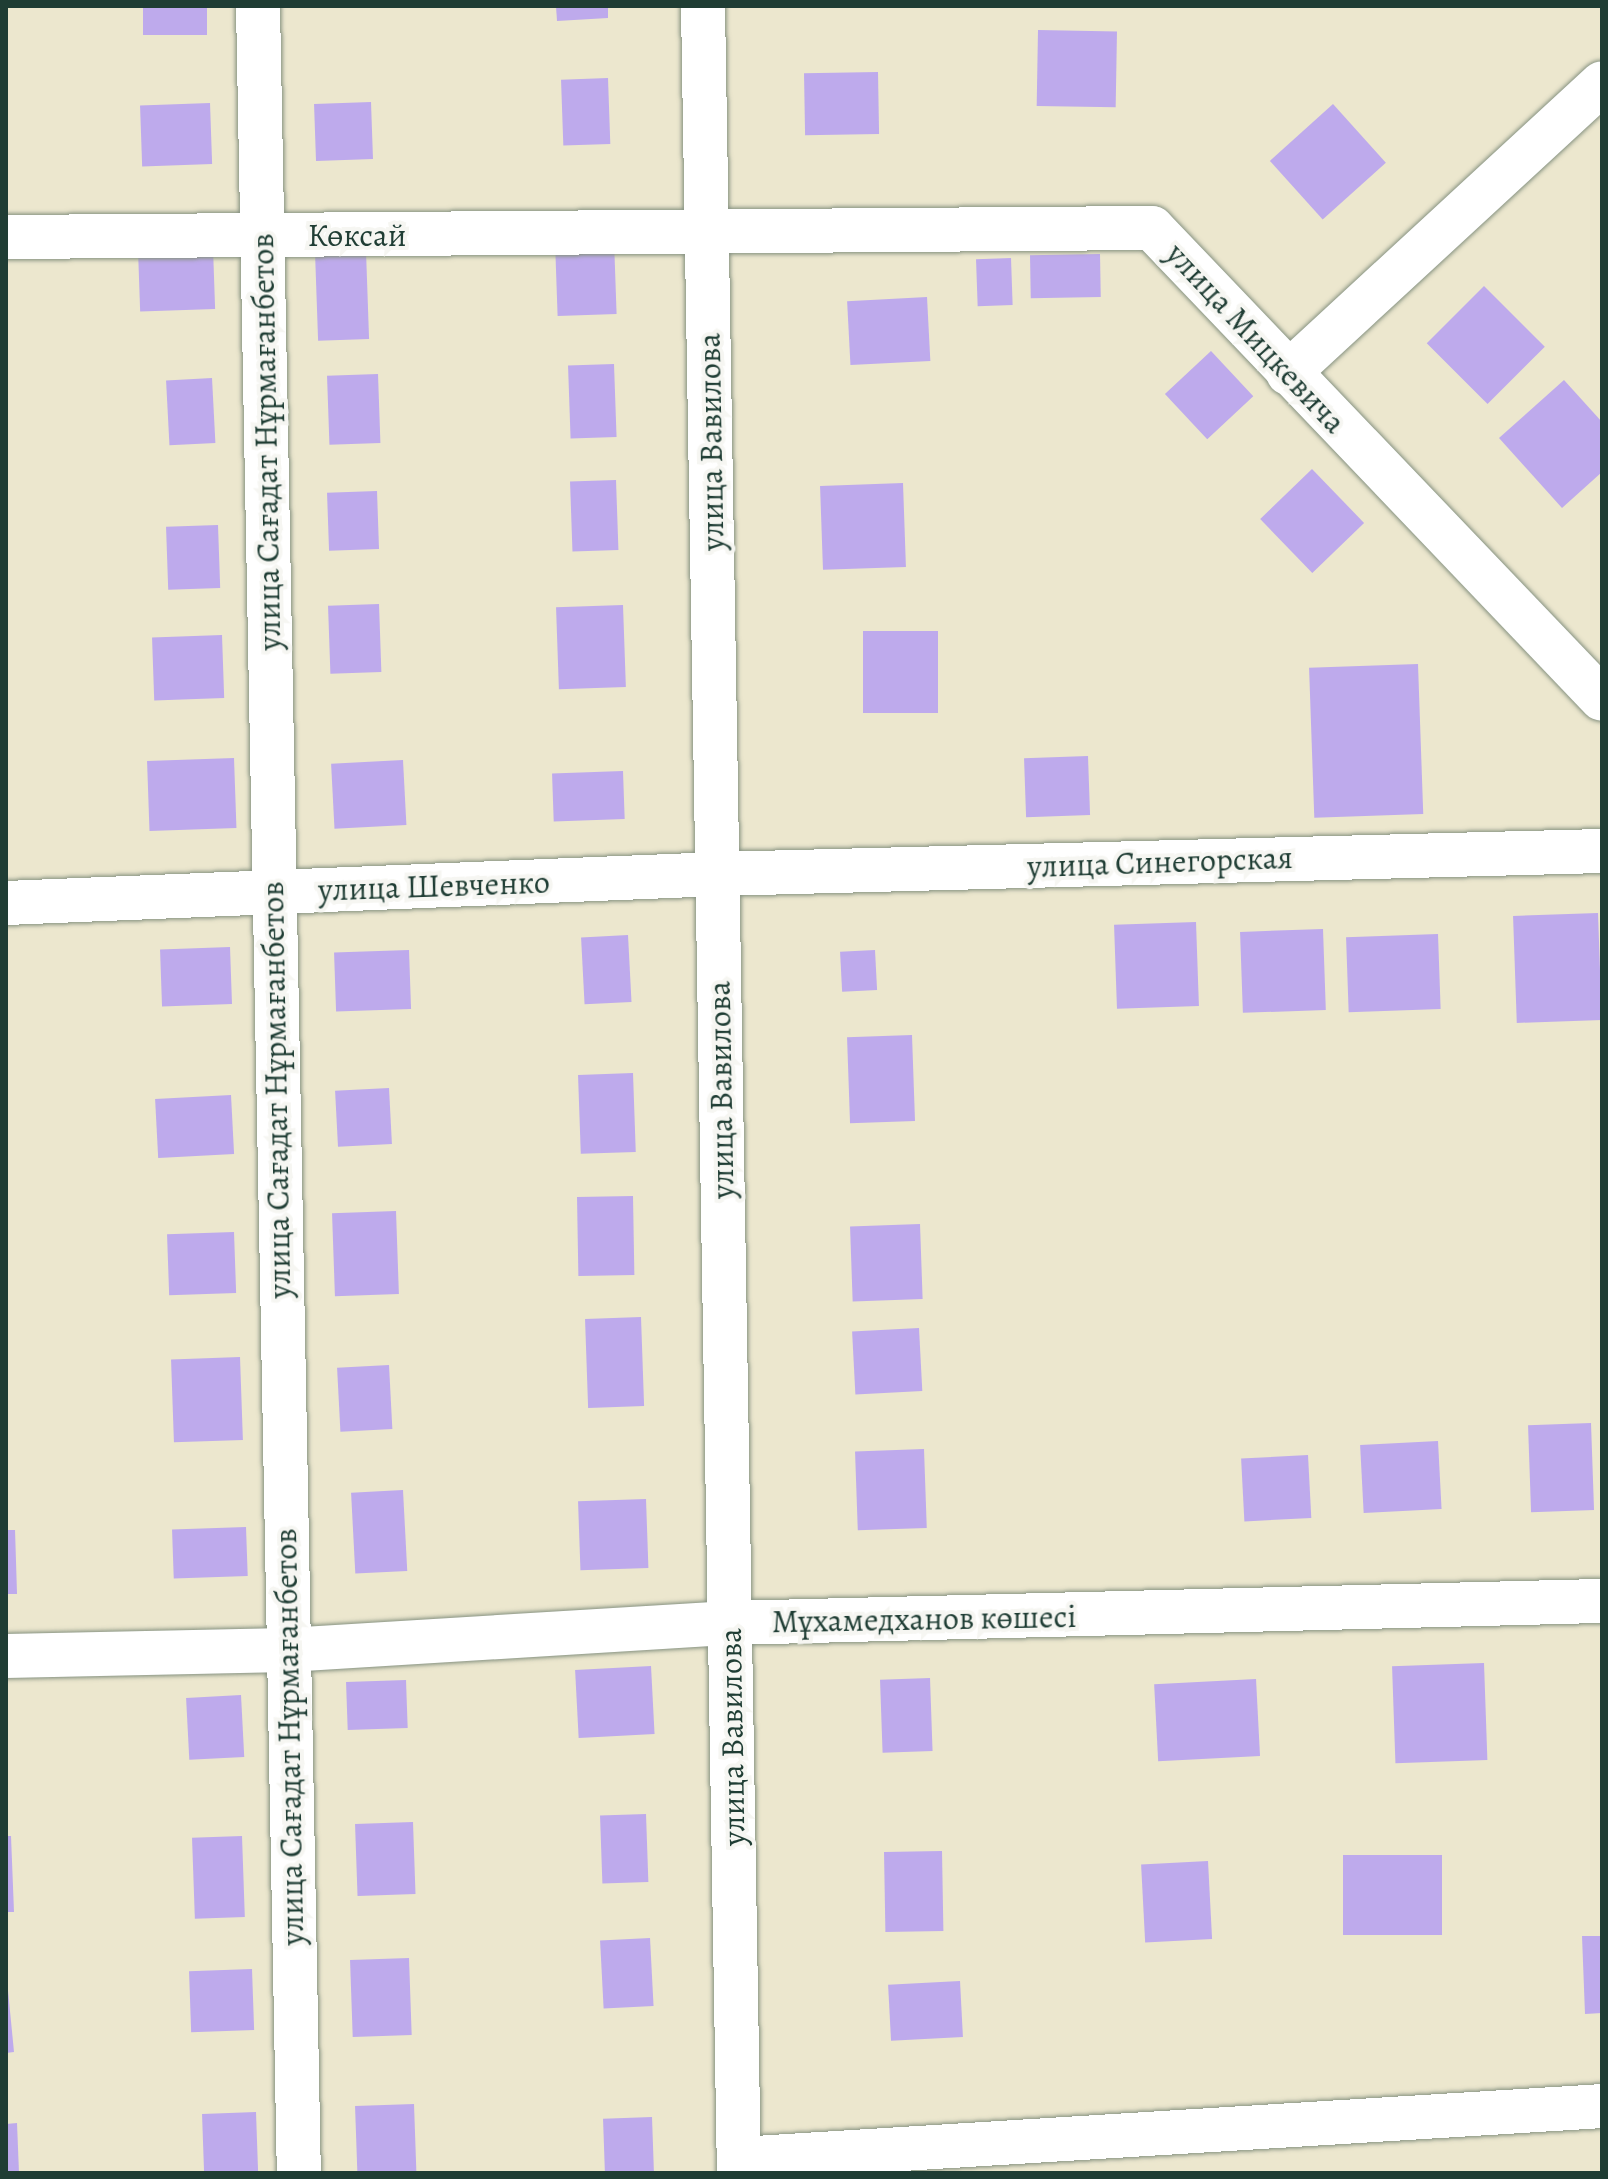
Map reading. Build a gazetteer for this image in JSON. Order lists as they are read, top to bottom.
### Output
{
  "streets": {
    "street": [
      "Көксай",
      "улица Мицкевича",
      "улица Сағадат Нұрмағанбетов",
      "улица Вавилова",
      "улица Синегорская",
      "улица Шевченко",
      "Мұхамедханов көшесі"
    ]
  },
  "crossings": [
    ["Көксай", "улица Мицкевича"],
    ["Көксай", "улица Сағадат Нұрмағанбетов"],
    ["Көксай", "улица Вавилова"],
    ["улица Мицкевича", "улица Вавилова"],
    ["улица Сағадат Нұрмағанбетов", "улица Шевченко"],
    ["улица Сағадат Нұрмағанбетов", "Мұхамедханов көшесі"],
    ["улица Вавилова", "улица Синегорская"],
    ["улица Вавилова", "улица Шевченко"],
    ["улица Вавилова", "Мұхамедханов көшесі"],
    ["улица Синегорская", "улица Шевченко"]
  ]
}
